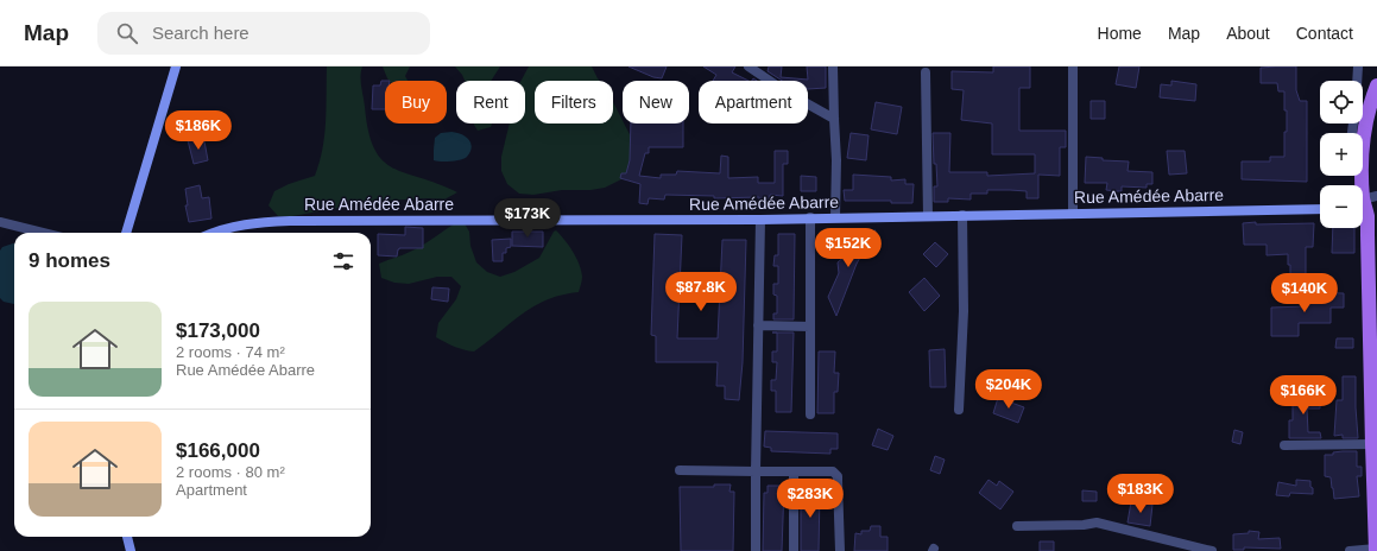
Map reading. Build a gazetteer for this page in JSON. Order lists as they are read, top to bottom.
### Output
{
  "streets": {
    "street": ["Rue Amédée Abarre"]
  },
  "page": {
    "header": "Map",
    "search": "Search here",
    "nav": [
      "Home",
      "Map",
      "About",
      "Contact"
    ],
    "map_buttons": ["+", "−"],
    "chip": [
      "Buy",
      "Rent",
      "Filters",
      "New",
      "Apartment"
    ],
    "price": [
      "$186K",
      "$173K",
      "$152K",
      "$87.8K",
      "$140K",
      "$204K",
      "$166K",
      "$183K",
      "$283K"
    ],
    "heading": "9 homes",
    "list": [
      {
        "name": "$173,000",
        "note": "2 rooms · 74 m² · Rue Amédée Abarre"
      },
      {
        "name": "$166,000",
        "note": "2 rooms · 80 m² · Apartment"
      }
    ]
  }
}
